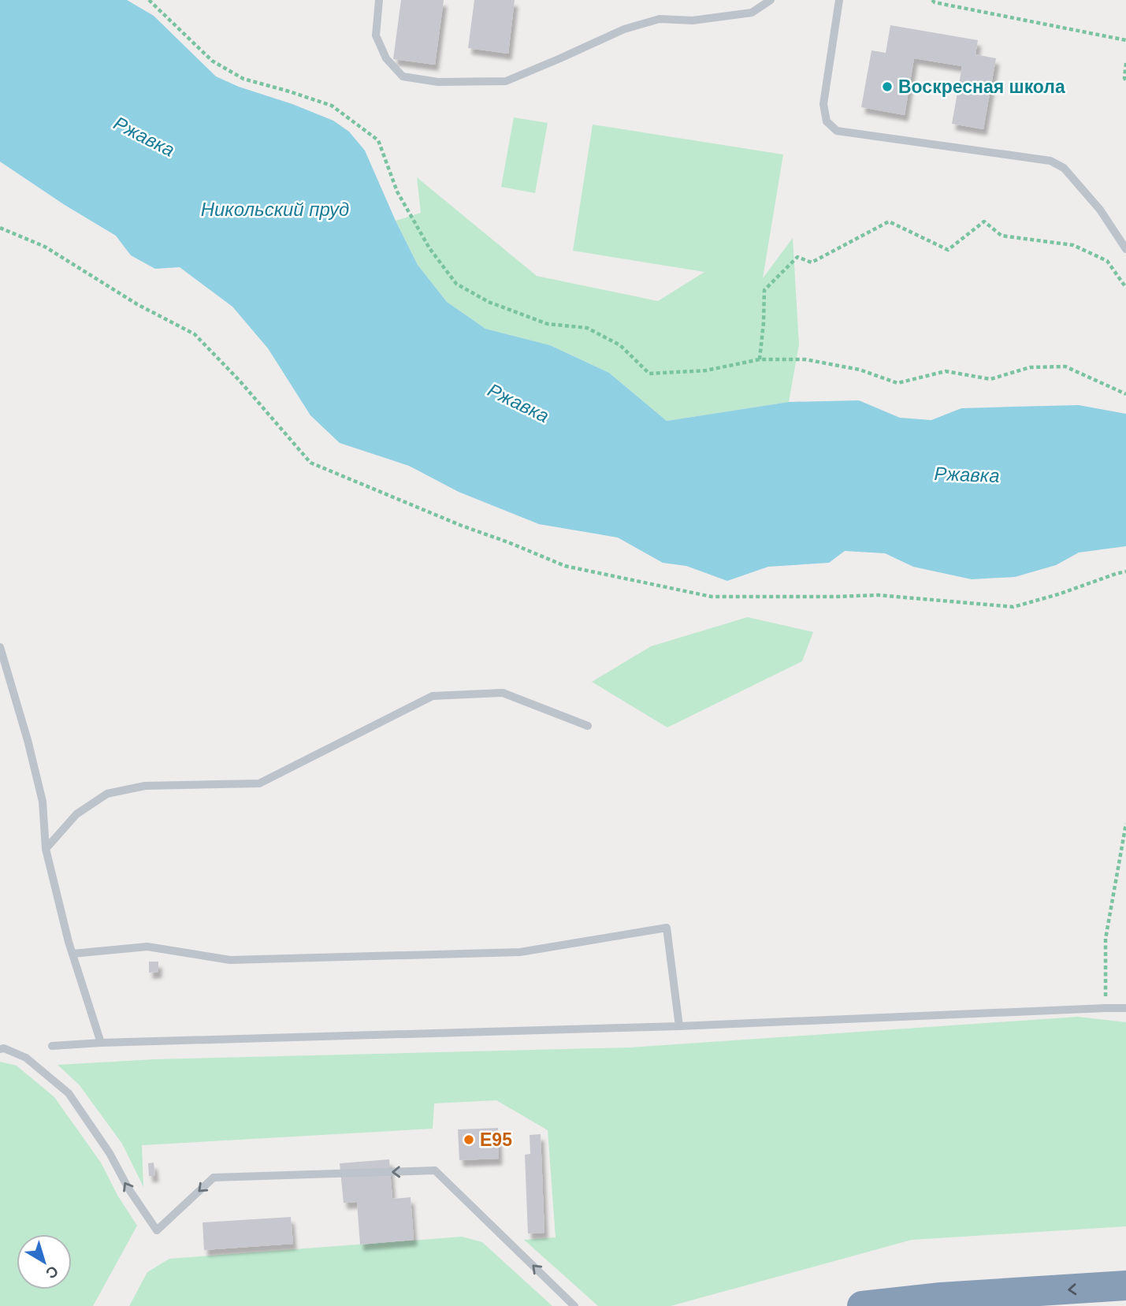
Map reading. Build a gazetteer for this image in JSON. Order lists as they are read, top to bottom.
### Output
{
  "water": ["Ржавка", "Никольский пруд"],
  "places": ["Воскресная школа", "E95"],
  "north": "bottom right"
}
